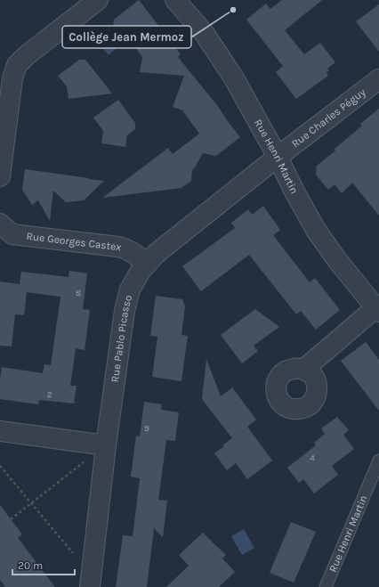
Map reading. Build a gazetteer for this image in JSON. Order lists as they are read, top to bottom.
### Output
{
  "streets": {
    "street": [
      "Rue Charles Péguy",
      "Rue Henri Martin",
      "Rue Georges Castex",
      "Rue Pablo Picasso"
    ]
  },
  "crossings": [
    ["Rue Charles Péguy", "Rue Henri Martin"],
    ["Rue Charles Péguy", "Rue Pablo Picasso"],
    ["Rue Henri Martin", "Rue Pablo Picasso"],
    ["Rue Georges Castex", "Rue Pablo Picasso"]
  ],
  "places": ["Collège Jean Mermoz"],
  "house_numbers": [
    "8",
    "2",
    "9",
    "4"
  ],
  "scale_bar": "20 m"
}
